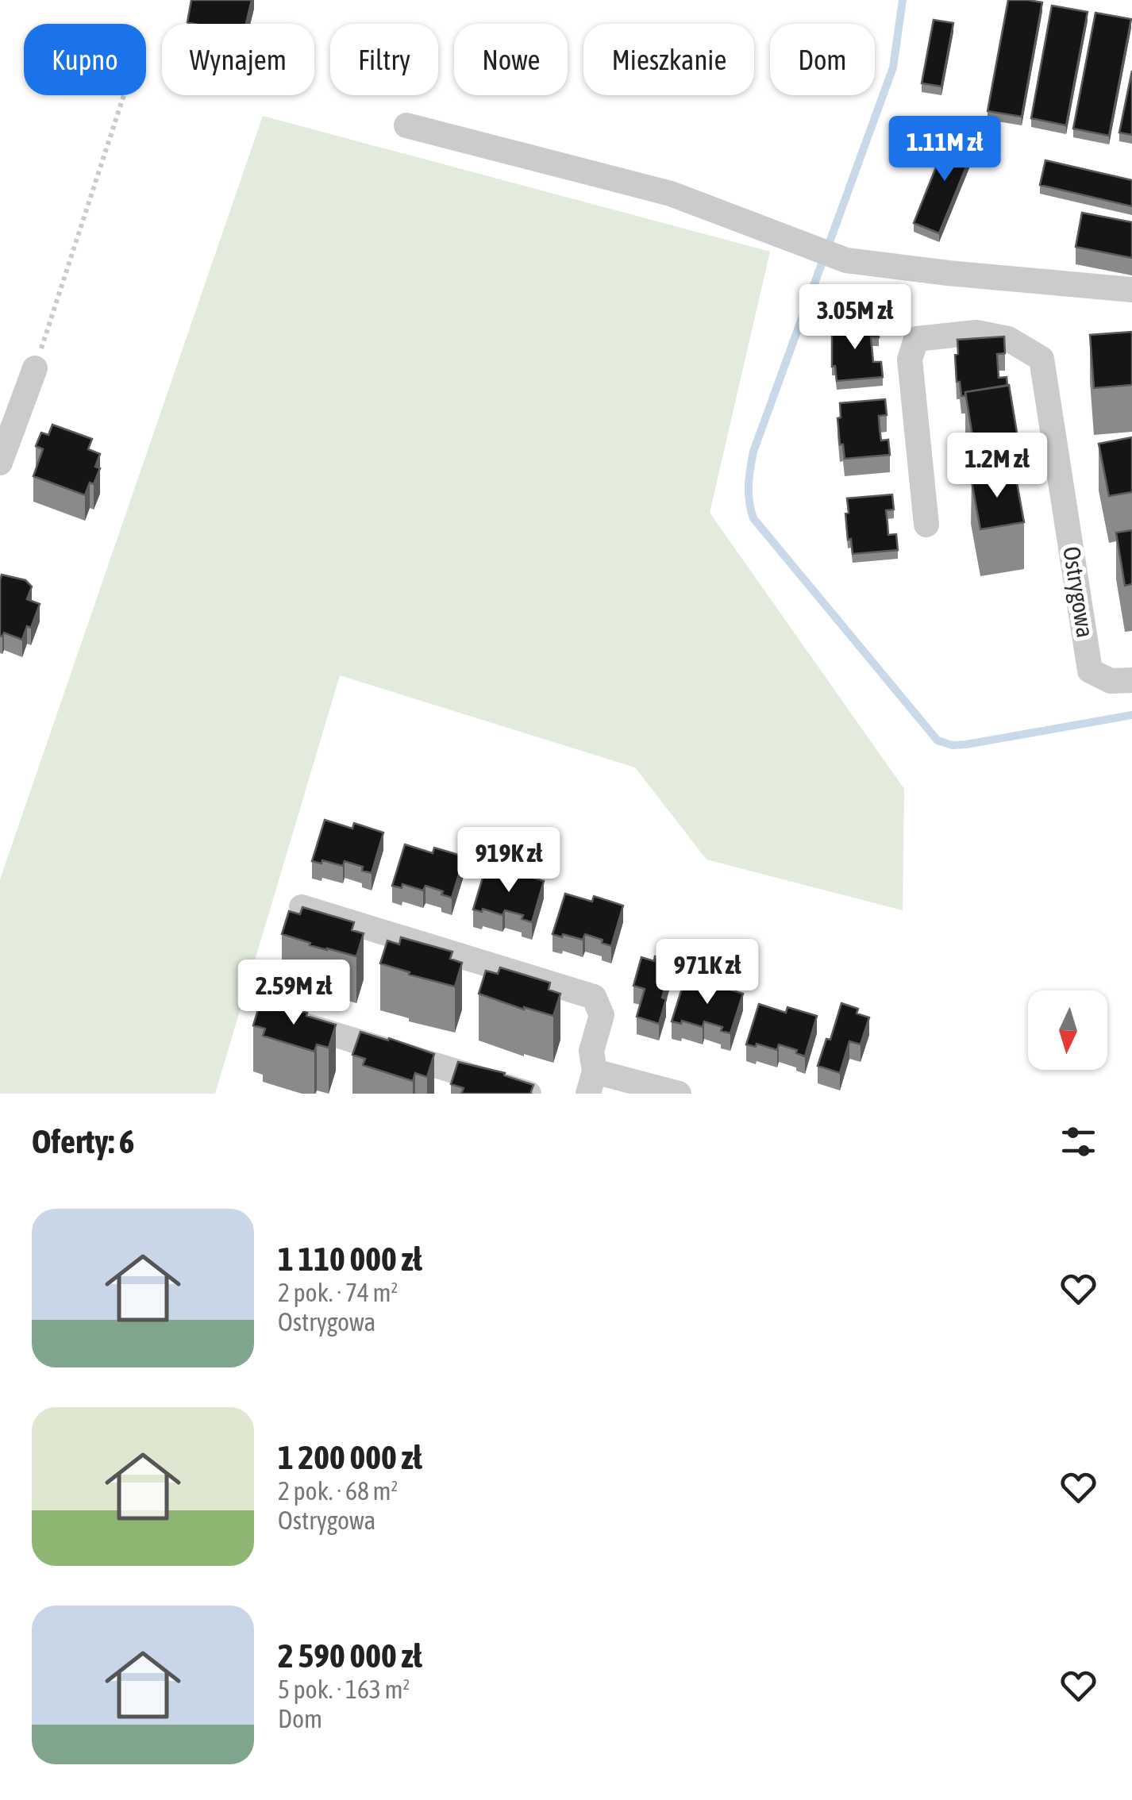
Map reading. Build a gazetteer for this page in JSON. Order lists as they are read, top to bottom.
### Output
{
  "streets": {
    "street": ["Ostrygowa"]
  },
  "north": "bottom",
  "page": {
    "chip": [
      "Kupno",
      "Wynajem",
      "Filtry",
      "Nowe",
      "Mieszkanie",
      "Dom"
    ],
    "price": [
      "1.11M zł",
      "3.05M zł",
      "1.2M zł",
      "919K zł",
      "971K zł",
      "2.59M zł"
    ],
    "heading": "Oferty: 6",
    "list": [
      {
        "name": "1 110 000 zł",
        "note": "2 pok. · 74 m² · Ostrygowa"
      },
      {
        "name": "1 200 000 zł",
        "note": "2 pok. · 68 m² · Ostrygowa"
      },
      {
        "name": "2 590 000 zł",
        "note": "5 pok. · 163 m² · Dom"
      }
    ]
  }
}
